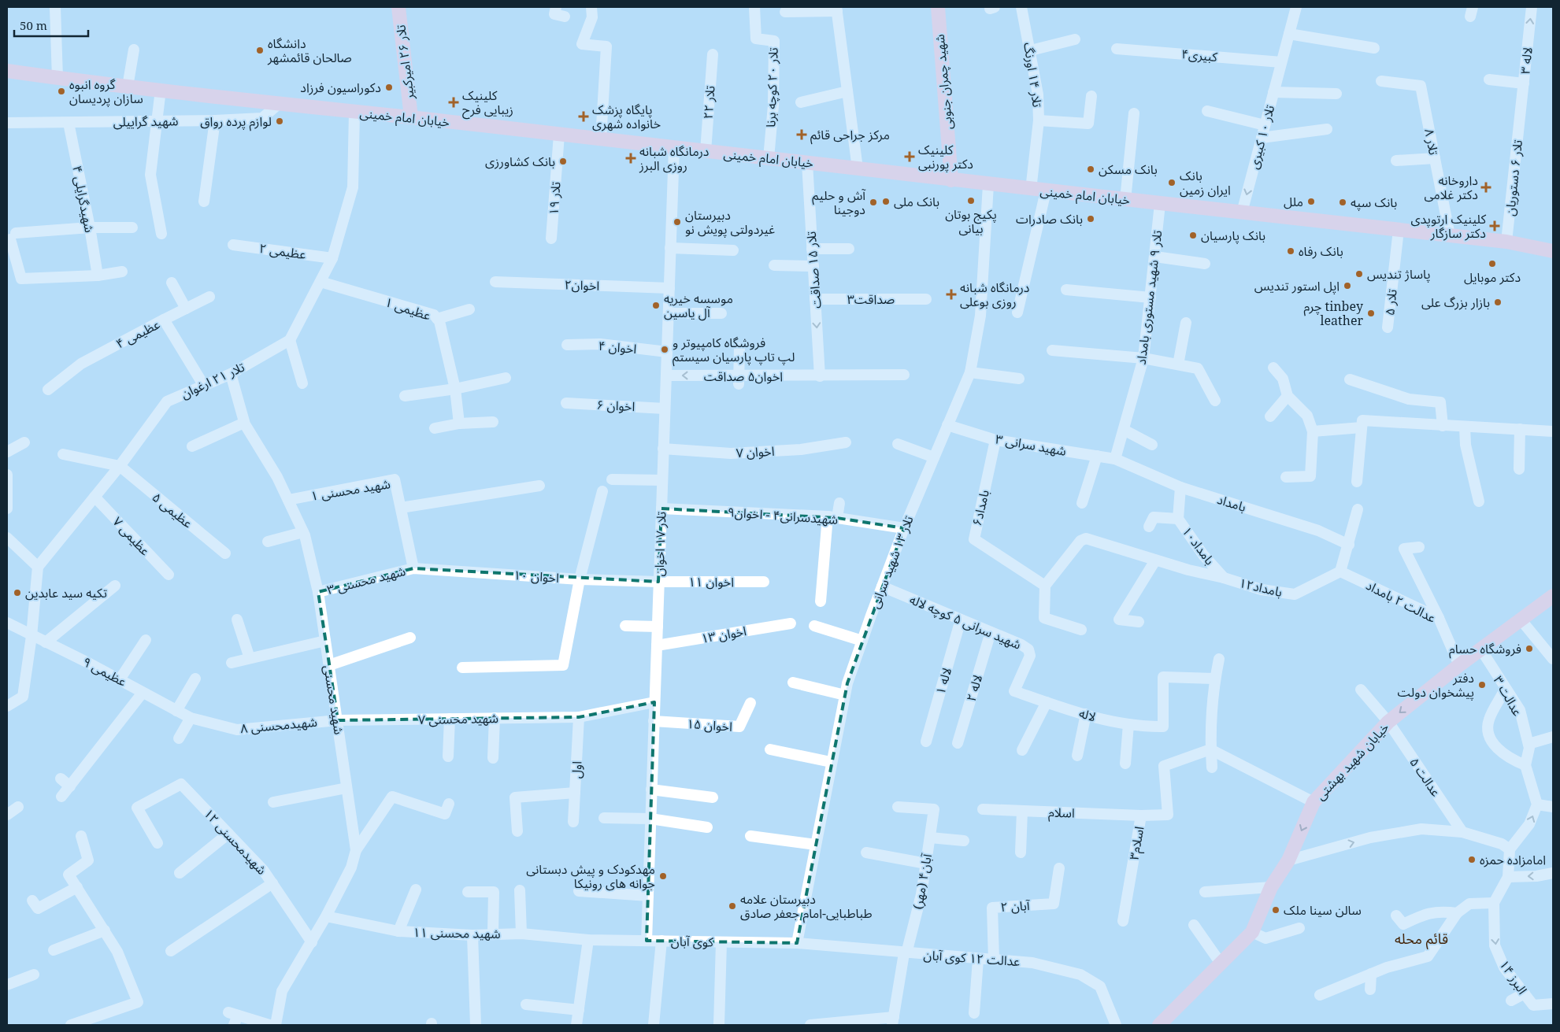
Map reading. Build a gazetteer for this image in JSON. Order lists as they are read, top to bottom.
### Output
{
  "streets": {
    "main road": [
      "تلار ۲۶ امیرکبیر",
      "شهید چمران جنوبی",
      "خیابان امام خمینی",
      "خیابان شهید بهشتی"
    ],
    "street": [
      "کبیری۴",
      "لاله ۳",
      "تلار ۱۴ اورنگ",
      "تلار ۲۰ کوچه برنا",
      "تلار ۲۲",
      "شهید گراییلی",
      "تلار ۱۰ کبیری",
      "تلار ۸",
      "تلار ۶ دستوریان",
      "تلار ۱۹",
      "شهیدگرایلی ۴",
      "عظیمی ۲",
      "تلار ۱۵ صداقت",
      "اخوان۲",
      "تلار ۹ شهید مستوری بامداد",
      "صداقت۳",
      "تلار ۵",
      "عظیمی ۱",
      "عظیمی ۴",
      "اخوان ۴",
      "اخوان۵ صداقت",
      "تلار ۲۱ ارغوان",
      "اخوان ۶",
      "شهید سرانی ۳",
      "اخوان ۷",
      "شهید محسنی ۱",
      "بامداد",
      "بامداد۶",
      "عظیمی ۵",
      "شهیدسرانی۴ - اخوان۹",
      "عظیمی ۷",
      "تلار ۱۷ اخوان",
      "بامداد۱۰",
      "تلار ۱۳ شهید سرانی",
      "اخوان ۱۰",
      "شهید محسنی ۳",
      "اخوان ۱۱",
      "بامداد۱۲",
      "عدالت ۲ بامداد",
      "شهید سرانی ۵ کوچه لاله",
      "اخوان ۱۳",
      "عظیمی ۹",
      "لاله ۱",
      "لاله ۲",
      "عدالت ۳",
      "شهید محسنی",
      "لاله",
      "شهید محسنی ۷",
      "شهیدمحسنی ۸",
      "اخوان ۱۵",
      "اول",
      "عدالت ۵",
      "اسلام",
      "شهیدمحسنی ۱۲",
      "اسلام۳",
      "آبان۴ (مهر)",
      "آبان ۲",
      "شهید محسنی ۱۱",
      "کوی آبان",
      "عدالت ۱۲ کوی آبان",
      "البرز ۱۴"
    ]
  },
  "crossings": [
    ["کبیری۴", "تلار ۱۰ کبیری"],
    ["لاله ۳", "تلار ۶ دستوریان"],
    ["تلار ۲۶ امیرکبیر", "خیابان امام خمینی"],
    ["تلار ۱۴ اورنگ", "خیابان امام خمینی"],
    ["شهید چمران جنوبی", "خیابان امام خمینی"],
    ["تلار ۲۰ کوچه برنا", "خیابان امام خمینی"],
    ["تلار ۲۲", "خیابان امام خمینی"],
    ["خیابان امام خمینی", "شهید گراییلی"],
    ["خیابان امام خمینی", "تلار ۱۰ کبیری"],
    ["خیابان امام خمینی", "تلار ۸"],
    ["خیابان امام خمینی", "تلار ۶ دستوریان"],
    ["خیابان امام خمینی", "تلار ۱۹"],
    ["خیابان امام خمینی", "تلار ۱۵ صداقت"],
    ["خیابان امام خمینی", "تلار ۹ شهید مستوری بامداد"],
    ["خیابان امام خمینی", "تلار ۵"],
    ["خیابان امام خمینی", "تلار ۱۷ اخوان"],
    ["خیابان امام خمینی", "تلار ۱۳ شهید سرانی"],
    ["شهید گراییلی", "شهیدگرایلی ۴"],
    ["تلار ۱۵ صداقت", "صداقت۳"],
    ["تلار ۱۵ صداقت", "اخوان۵ صداقت"],
    ["اخوان۲", "تلار ۱۷ اخوان"],
    ["تلار ۹ شهید مستوری بامداد", "شهید سرانی ۳"],
    ["تلار ۹ شهید مستوری بامداد", "بامداد"],
    ["عظیمی ۴", "تلار ۲۱ ارغوان"],
    ["اخوان ۴", "تلار ۱۷ اخوان"],
    ["اخوان۵ صداقت", "تلار ۱۷ اخوان"],
    ["تلار ۲۱ ارغوان", "عظیمی ۵"],
    ["تلار ۲۱ ارغوان", "عظیمی ۷"],
    ["تلار ۲۱ ارغوان", "شهید محسنی"],
    ["اخوان ۶", "تلار ۱۷ اخوان"],
    ["شهید سرانی ۳", "بامداد"],
    ["شهید سرانی ۳", "بامداد۶"],
    ["شهید سرانی ۳", "تلار ۱۳ شهید سرانی"],
    ["اخوان ۷", "تلار ۱۷ اخوان"],
    ["شهید محسنی ۱", "اخوان ۱۰"],
    ["شهید محسنی ۱", "شهید محسنی ۳"],
    ["شهید محسنی ۱", "شهید محسنی"],
    ["بامداد", "بامداد۱۰"],
    ["بامداد۶", "بامداد۱۲"],
    ["شهیدسرانی۴ - اخوان۹", "تلار ۱۷ اخوان"],
    ["شهیدسرانی۴ - اخوان۹", "تلار ۱۳ شهید سرانی"],
    ["تلار ۱۷ اخوان", "اخوان ۱۰"],
    ["تلار ۱۷ اخوان", "اخوان ۱۱"],
    ["تلار ۱۷ اخوان", "اخوان ۱۳"],
    ["تلار ۱۷ اخوان", "شهید محسنی ۷"],
    ["تلار ۱۷ اخوان", "اخوان ۱۵"],
    ["تلار ۱۷ اخوان", "کوی آبان"],
    ["بامداد۱۰", "بامداد۱۲"],
    ["تلار ۱۳ شهید سرانی", "شهید سرانی ۵ کوچه لاله"],
    ["تلار ۱۳ شهید سرانی", "کوی آبان"],
    ["تلار ۱۳ شهید سرانی", "عدالت ۱۲ کوی آبان"],
    ["اخوان ۱۰", "شهید محسنی ۳"],
    ["اخوان ۱۰", "اخوان ۱۱"],
    ["شهید محسنی ۳", "شهید محسنی"],
    ["بامداد۱۲", "عدالت ۲ بامداد"],
    ["عدالت ۲ بامداد", "خیابان شهید بهشتی"],
    ["شهید سرانی ۵ کوچه لاله", "لاله ۱"],
    ["شهید سرانی ۵ کوچه لاله", "لاله ۲"],
    ["شهید سرانی ۵ کوچه لاله", "لاله"],
    ["عظیمی ۹", "شهیدمحسنی ۸"],
    ["عدالت ۳", "خیابان شهید بهشتی"],
    ["شهید محسنی", "شهید محسنی ۷"],
    ["شهید محسنی", "شهیدمحسنی ۸"],
    ["شهید محسنی", "شهیدمحسنی ۱۲"],
    ["شهید محسنی", "شهید محسنی ۱۱"],
    ["شهید محسنی ۷", "شهیدمحسنی ۸"],
    ["شهید محسنی ۷", "اول"],
    ["خیابان شهید بهشتی", "عدالت ۵"],
    ["اسلام", "اسلام۳"],
    ["آبان۴ (مهر)", "عدالت ۱۲ کوی آبان"],
    ["آبان ۲", "عدالت ۱۲ کوی آبان"],
    ["شهید محسنی ۱۱", "کوی آبان"],
    ["کوی آبان", "عدالت ۱۲ کوی آبان"]
  ],
  "one_way": ["لاله ۳", "تلار ۱۰ کبیری", "البرز ۱۴"],
  "districts": ["قائم محله"],
  "places": {
    "other": [
      "دانشگاه صالحان قائمشهر",
      "دکوراسیون فرزاد",
      "گروه انبوه سازان پردیسان",
      "لوازم پرده رواق",
      "بانک کشاورزی",
      "بانک مسکن",
      "بانک ایران زمین",
      "پکیج بوتان بیانی",
      "بانک ملی",
      "ملل",
      "آش و حلیم دوجینا",
      "بانک سپه",
      "بانک صادرات",
      "دبیرستان غیردولتی پویش نو",
      "بانک پارسیان",
      "بانک رفاه",
      "دکتر موبایل",
      "پاساژ تندیس",
      "اپل استور تندیس",
      "بازار بزرگ علی",
      "موسسه خیریه آل یاسین",
      "چرم tinbey leather",
      "فروشگاه کامپیوتر و لپ تاپ پارسیان سیستم",
      "تکیه سید عابدین",
      "فروشگاه حسام",
      "دفتر پیشخوان دولت",
      "امامزاده حمزه",
      "مهدکودک و پیش دبستانی جوانه های رونیکا",
      "دبیرستان علامه طباطبایی-امام جعفر صادق",
      "سالن سینا ملک"
    ],
    "health": [
      "کلینیک زیبایی فرح",
      "پایگاه پزشک خانواده شهری",
      "مرکز جراحی قائم",
      "کلینیک دکتر پورنبی",
      "درمانگاه شبانه روزی البرز",
      "داروخانه دکتر غلامی",
      "کلینیک ارتوپدی دکتر سازگار",
      "درمانگاه شبانه روزی بوعلی"
    ]
  },
  "scale_bar": "50 m"
}
